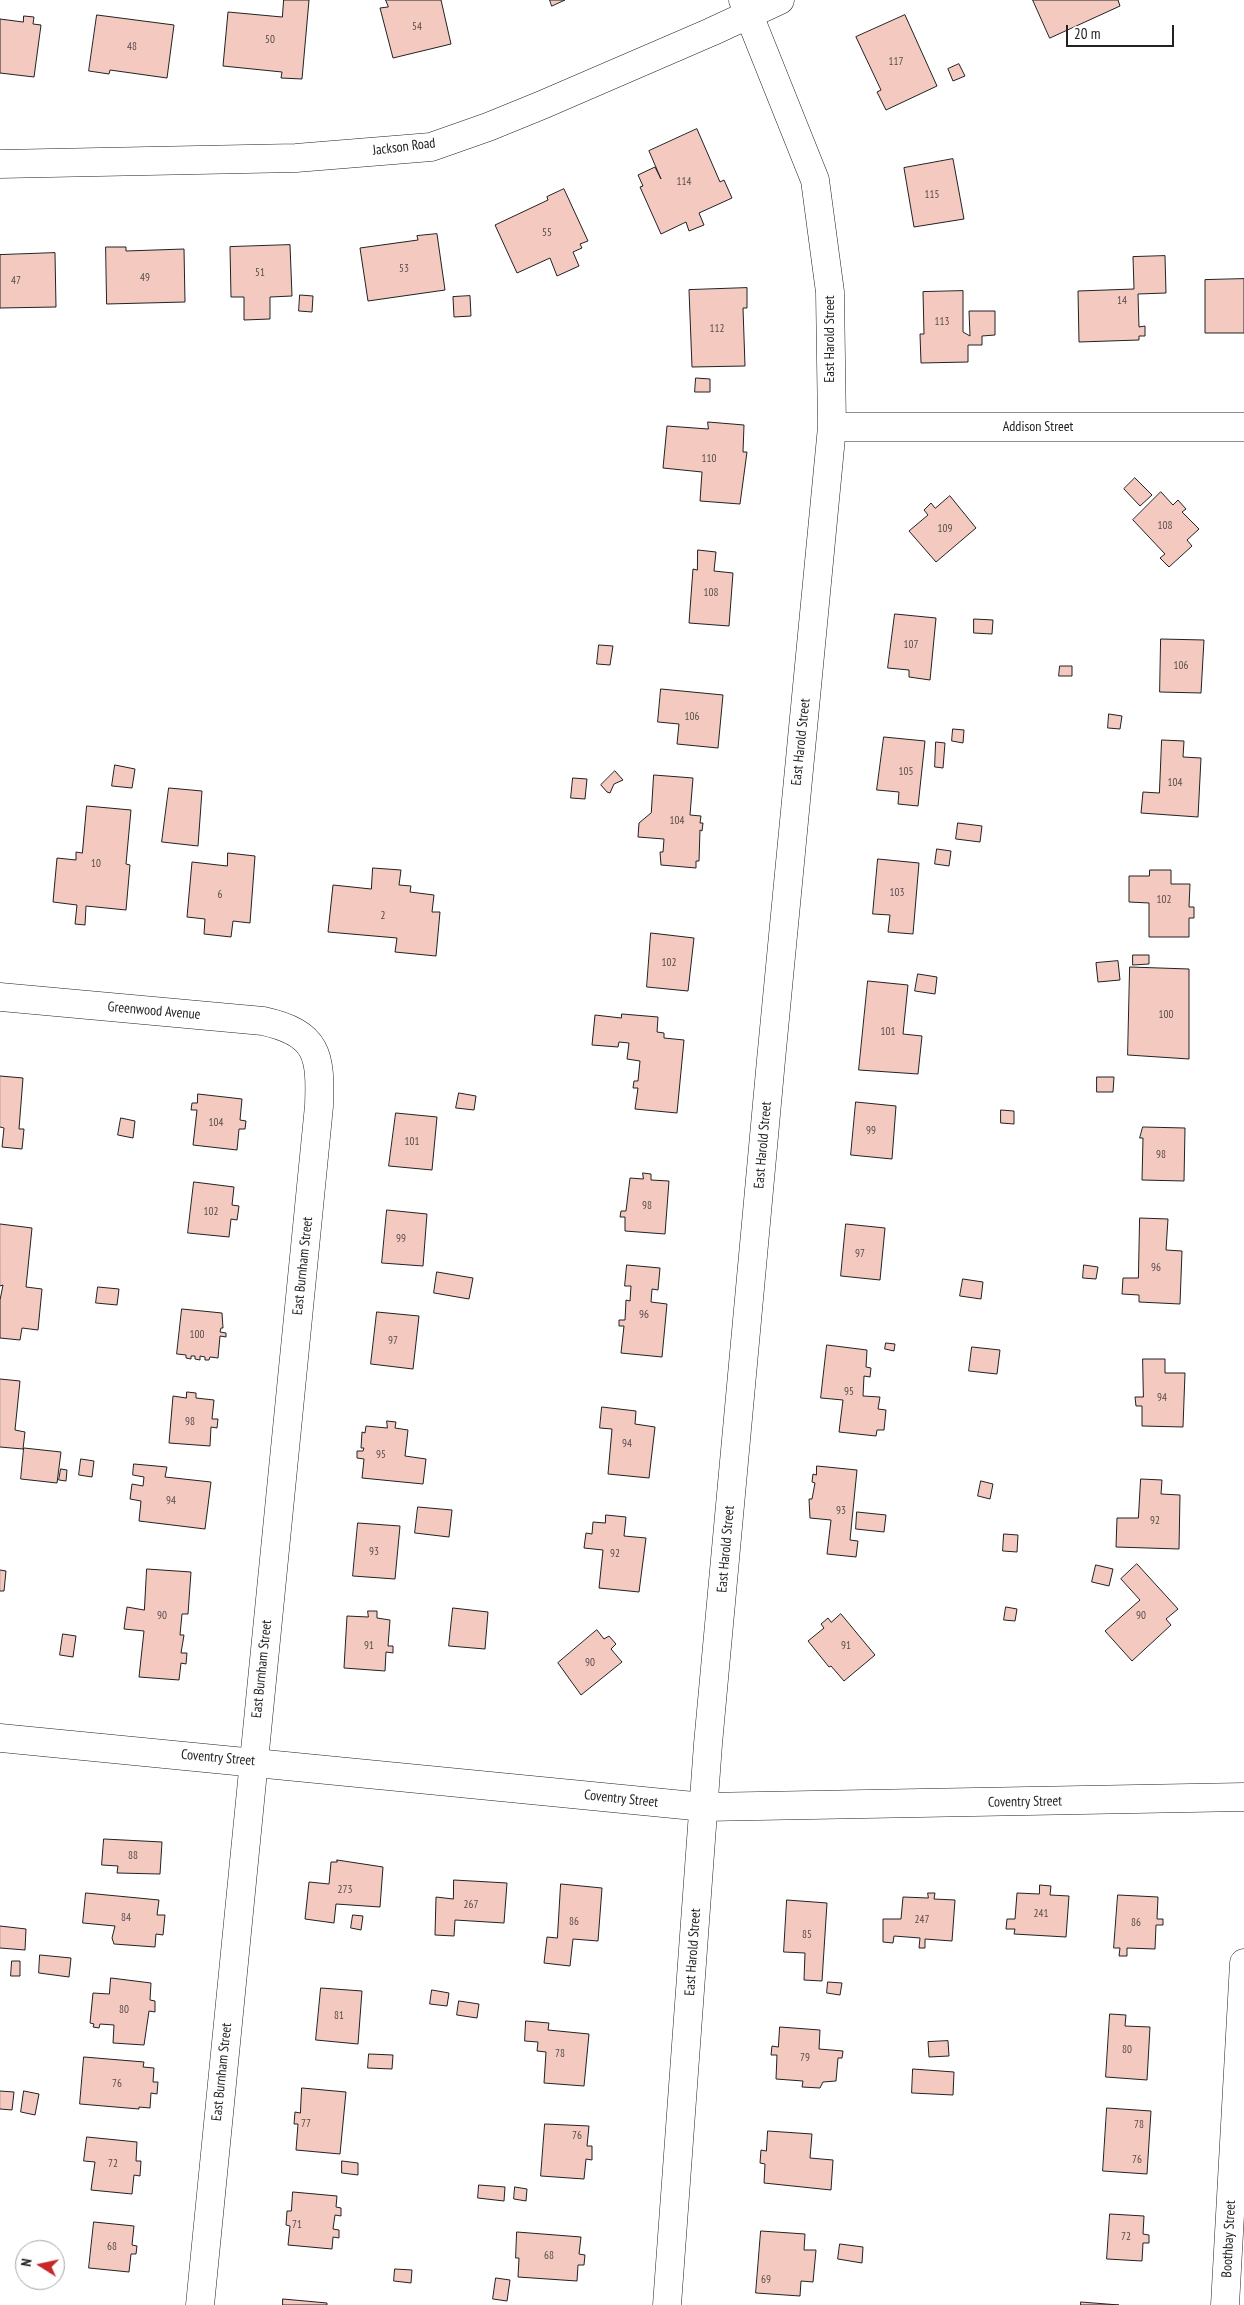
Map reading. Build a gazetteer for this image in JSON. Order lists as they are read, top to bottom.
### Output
{
  "streets": {
    "street": [
      "Jackson Road",
      "East Harold Street",
      "Addison Street",
      "Greenwood Avenue",
      "East Burnham Street",
      "Coventry Street",
      "Boothbay Street"
    ]
  },
  "crossings": [
    ["Jackson Road", "East Harold Street"],
    ["East Harold Street", "Addison Street"],
    ["East Harold Street", "Coventry Street"],
    ["Greenwood Avenue", "East Burnham Street"],
    ["East Burnham Street", "Coventry Street"]
  ],
  "house_numbers": [
    "54",
    "50",
    "48",
    "117",
    "114",
    "115",
    "55",
    "53",
    "51",
    "49",
    "47",
    "14",
    "113",
    "112",
    "110",
    "108",
    "109",
    "108",
    "107",
    "106",
    "106",
    "105",
    "104",
    "104",
    "10",
    "103",
    "6",
    "102",
    "2",
    "102",
    "100",
    "101",
    "104",
    "99",
    "101",
    "98",
    "98",
    "102",
    "99",
    "97",
    "96",
    "96",
    "100",
    "97",
    "95",
    "94",
    "98",
    "94",
    "95",
    "94",
    "93",
    "92",
    "93",
    "92",
    "90",
    "90",
    "91",
    "91",
    "90",
    "88",
    "273",
    "267",
    "241",
    "84",
    "247",
    "86",
    "86",
    "85",
    "80",
    "81",
    "80",
    "78",
    "79",
    "76",
    "77",
    "78",
    "76",
    "76",
    "72",
    "71",
    "72",
    "68",
    "68",
    "69"
  ],
  "scale_bar": "20 m",
  "north": "left"
}
